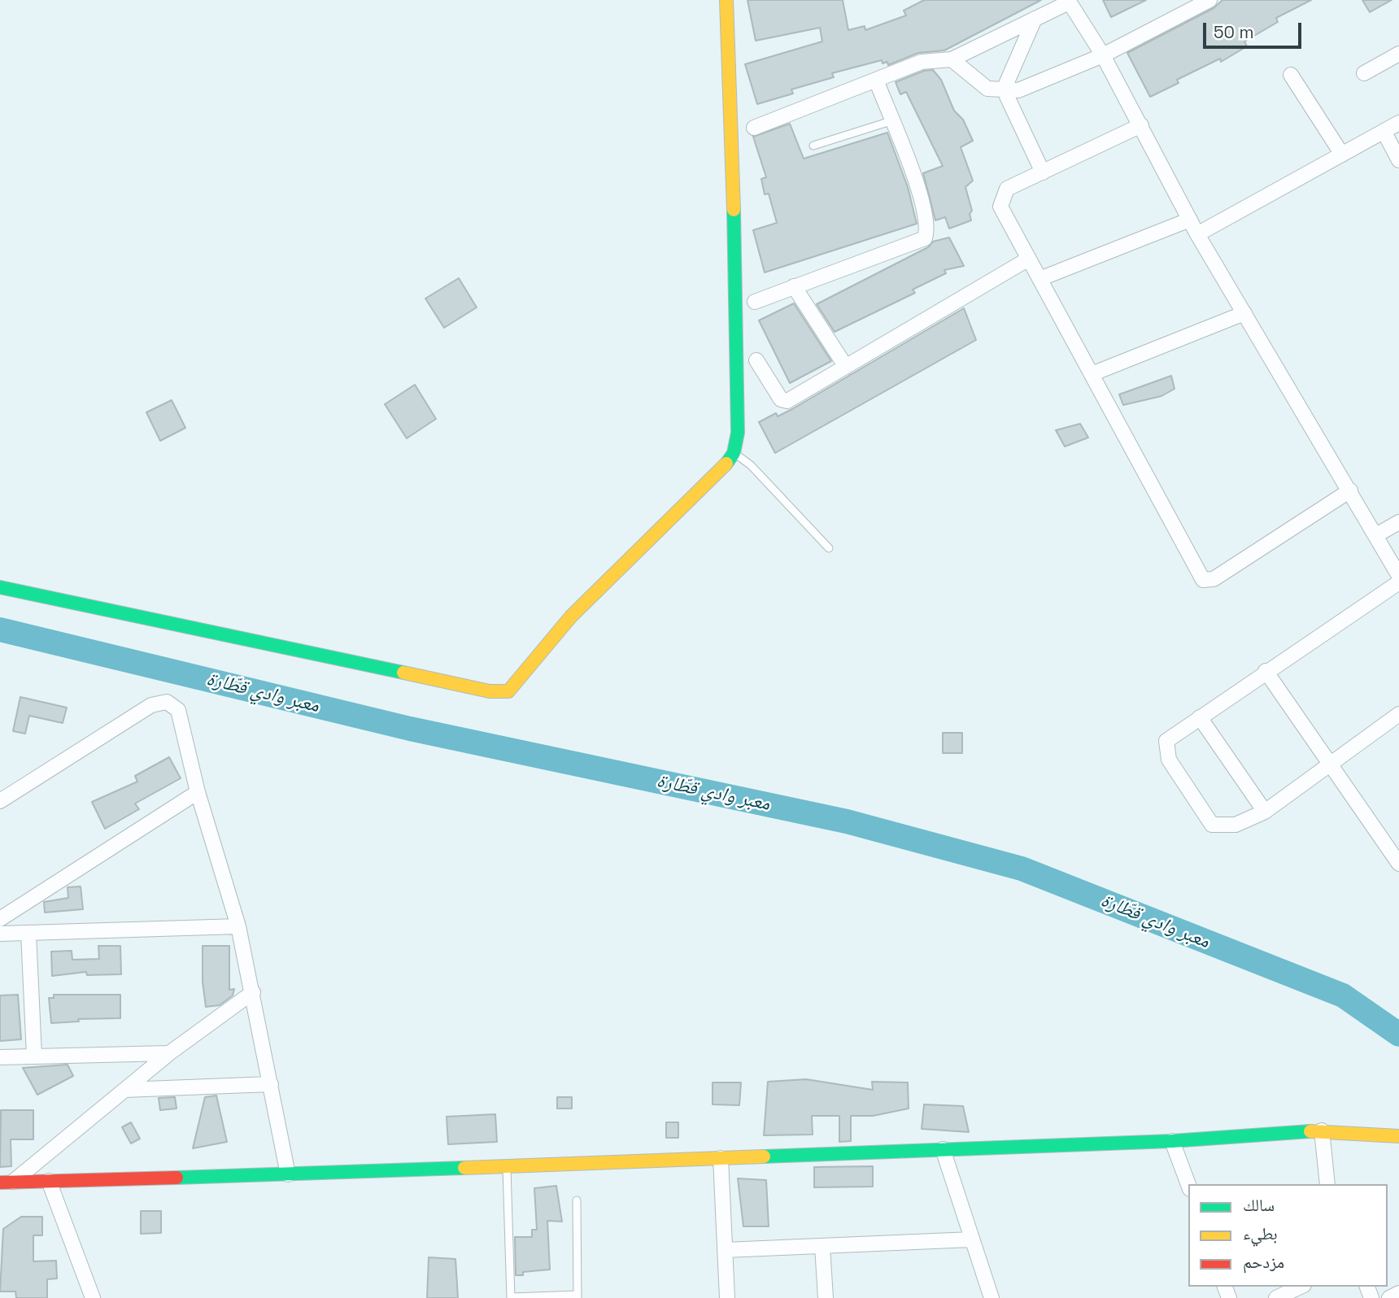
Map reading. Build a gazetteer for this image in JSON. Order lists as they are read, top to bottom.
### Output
{
  "water": ["معبر وادي قطّارة"],
  "legend": ["سالك", "بطيء", "مزدحم"],
  "scale_bar": "50 m"
}
